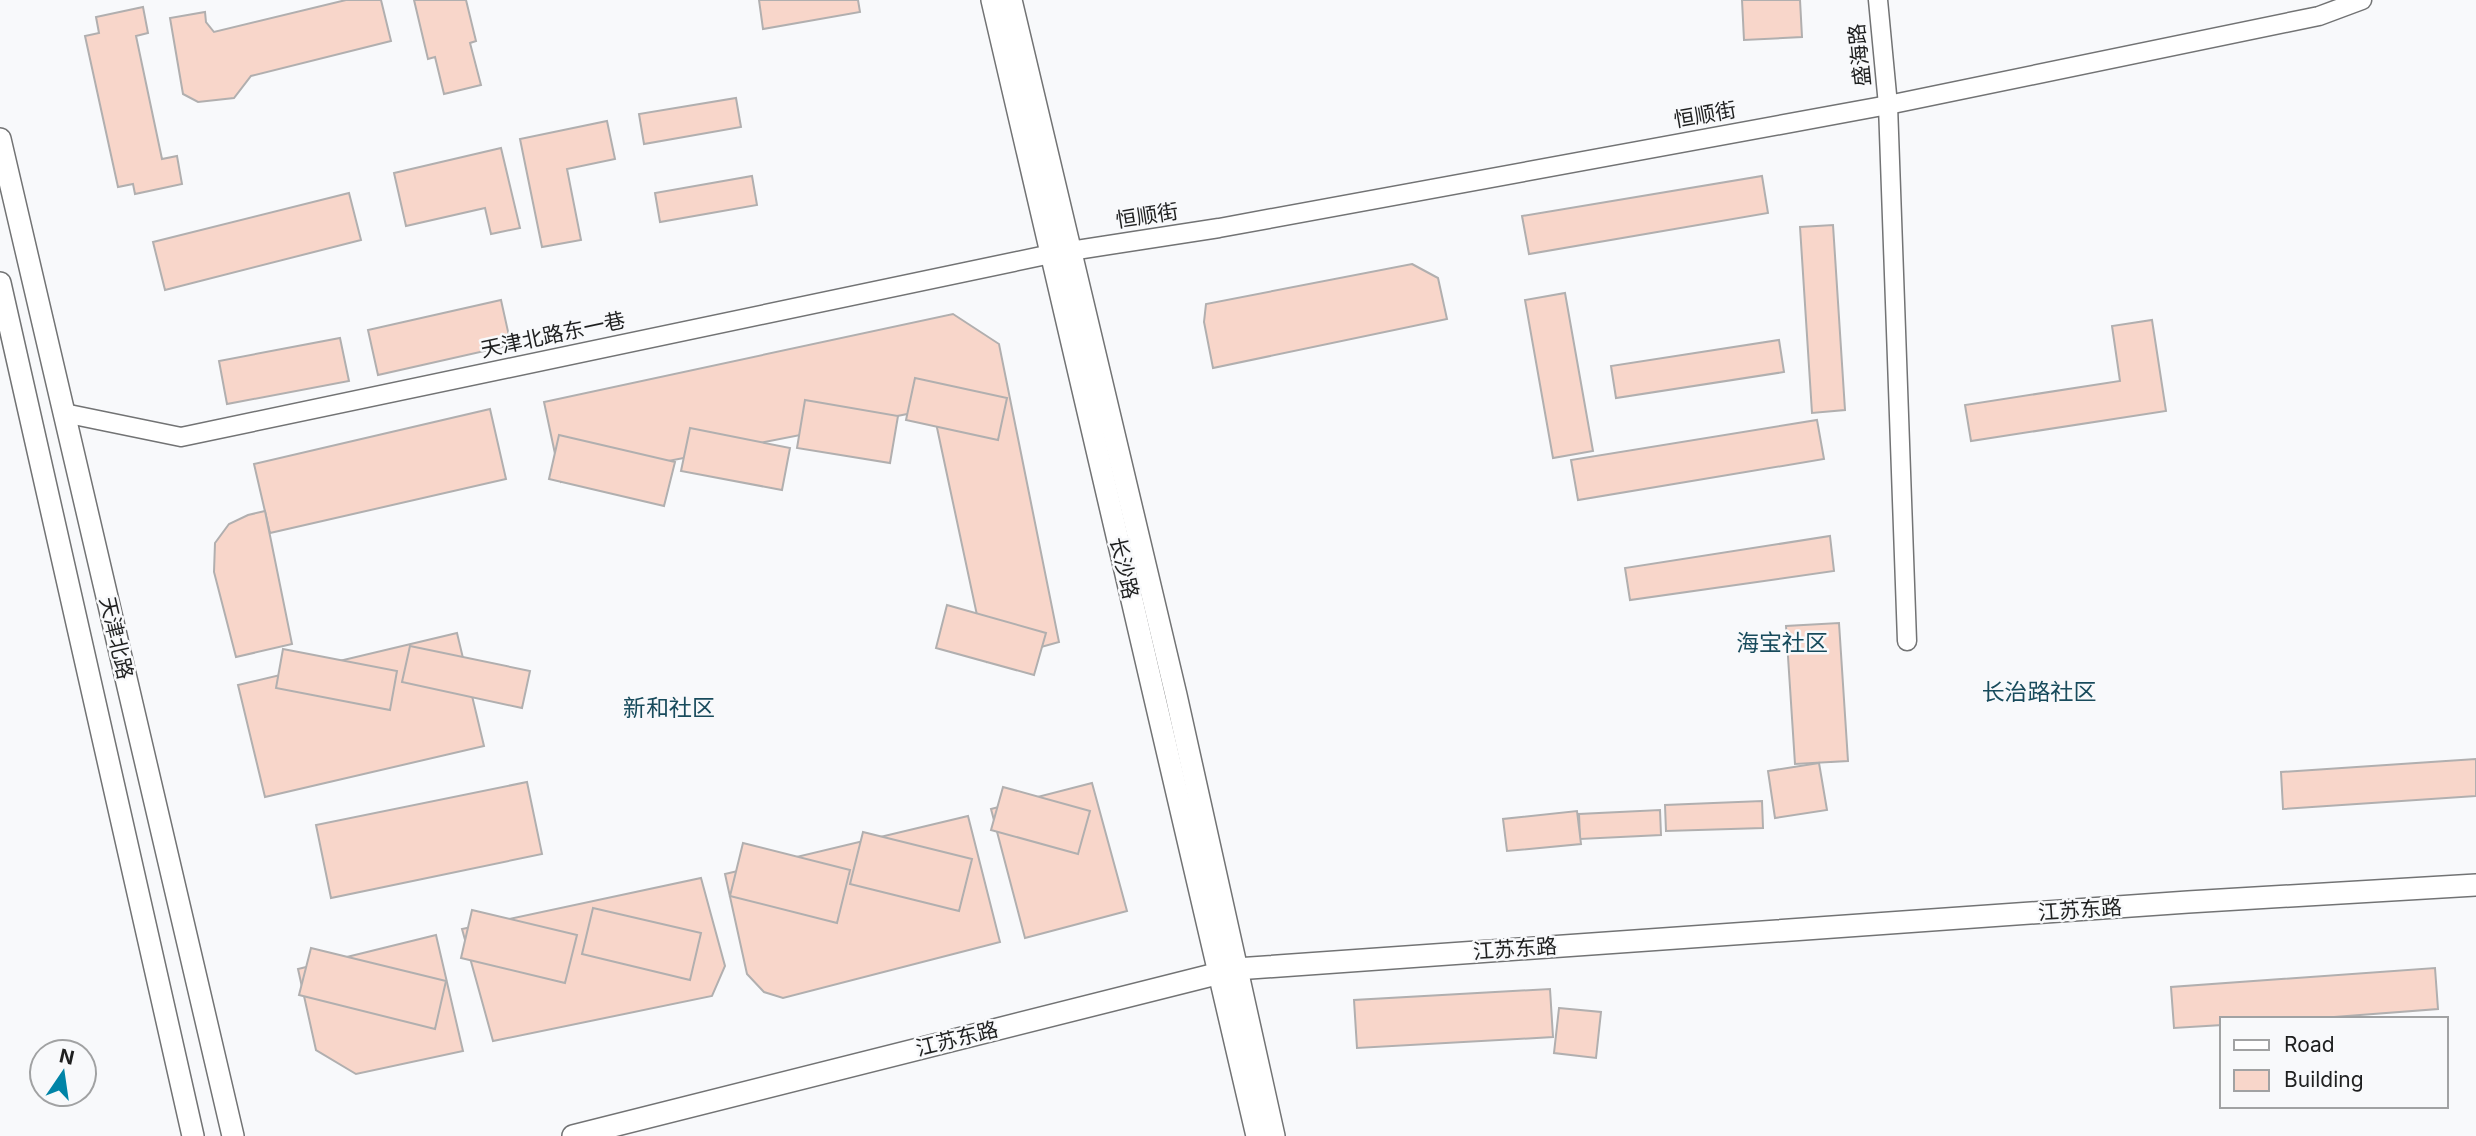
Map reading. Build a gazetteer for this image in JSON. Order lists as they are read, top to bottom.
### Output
{
  "streets": {
    "street": [
      "盛海路",
      "恒顺街",
      "天津北路东一巷",
      "长沙路",
      "天津北路",
      "江苏东路"
    ]
  },
  "crossings": [
    ["盛海路", "恒顺街"],
    ["恒顺街", "天津北路东一巷"],
    ["恒顺街", "长沙路"],
    ["天津北路东一巷", "长沙路"],
    ["天津北路东一巷", "天津北路"],
    ["长沙路", "江苏东路"]
  ],
  "districts": ["海宝社区", "长治路社区", "新和社区"],
  "legend": ["Road", "Building"],
  "north": "top"
}
